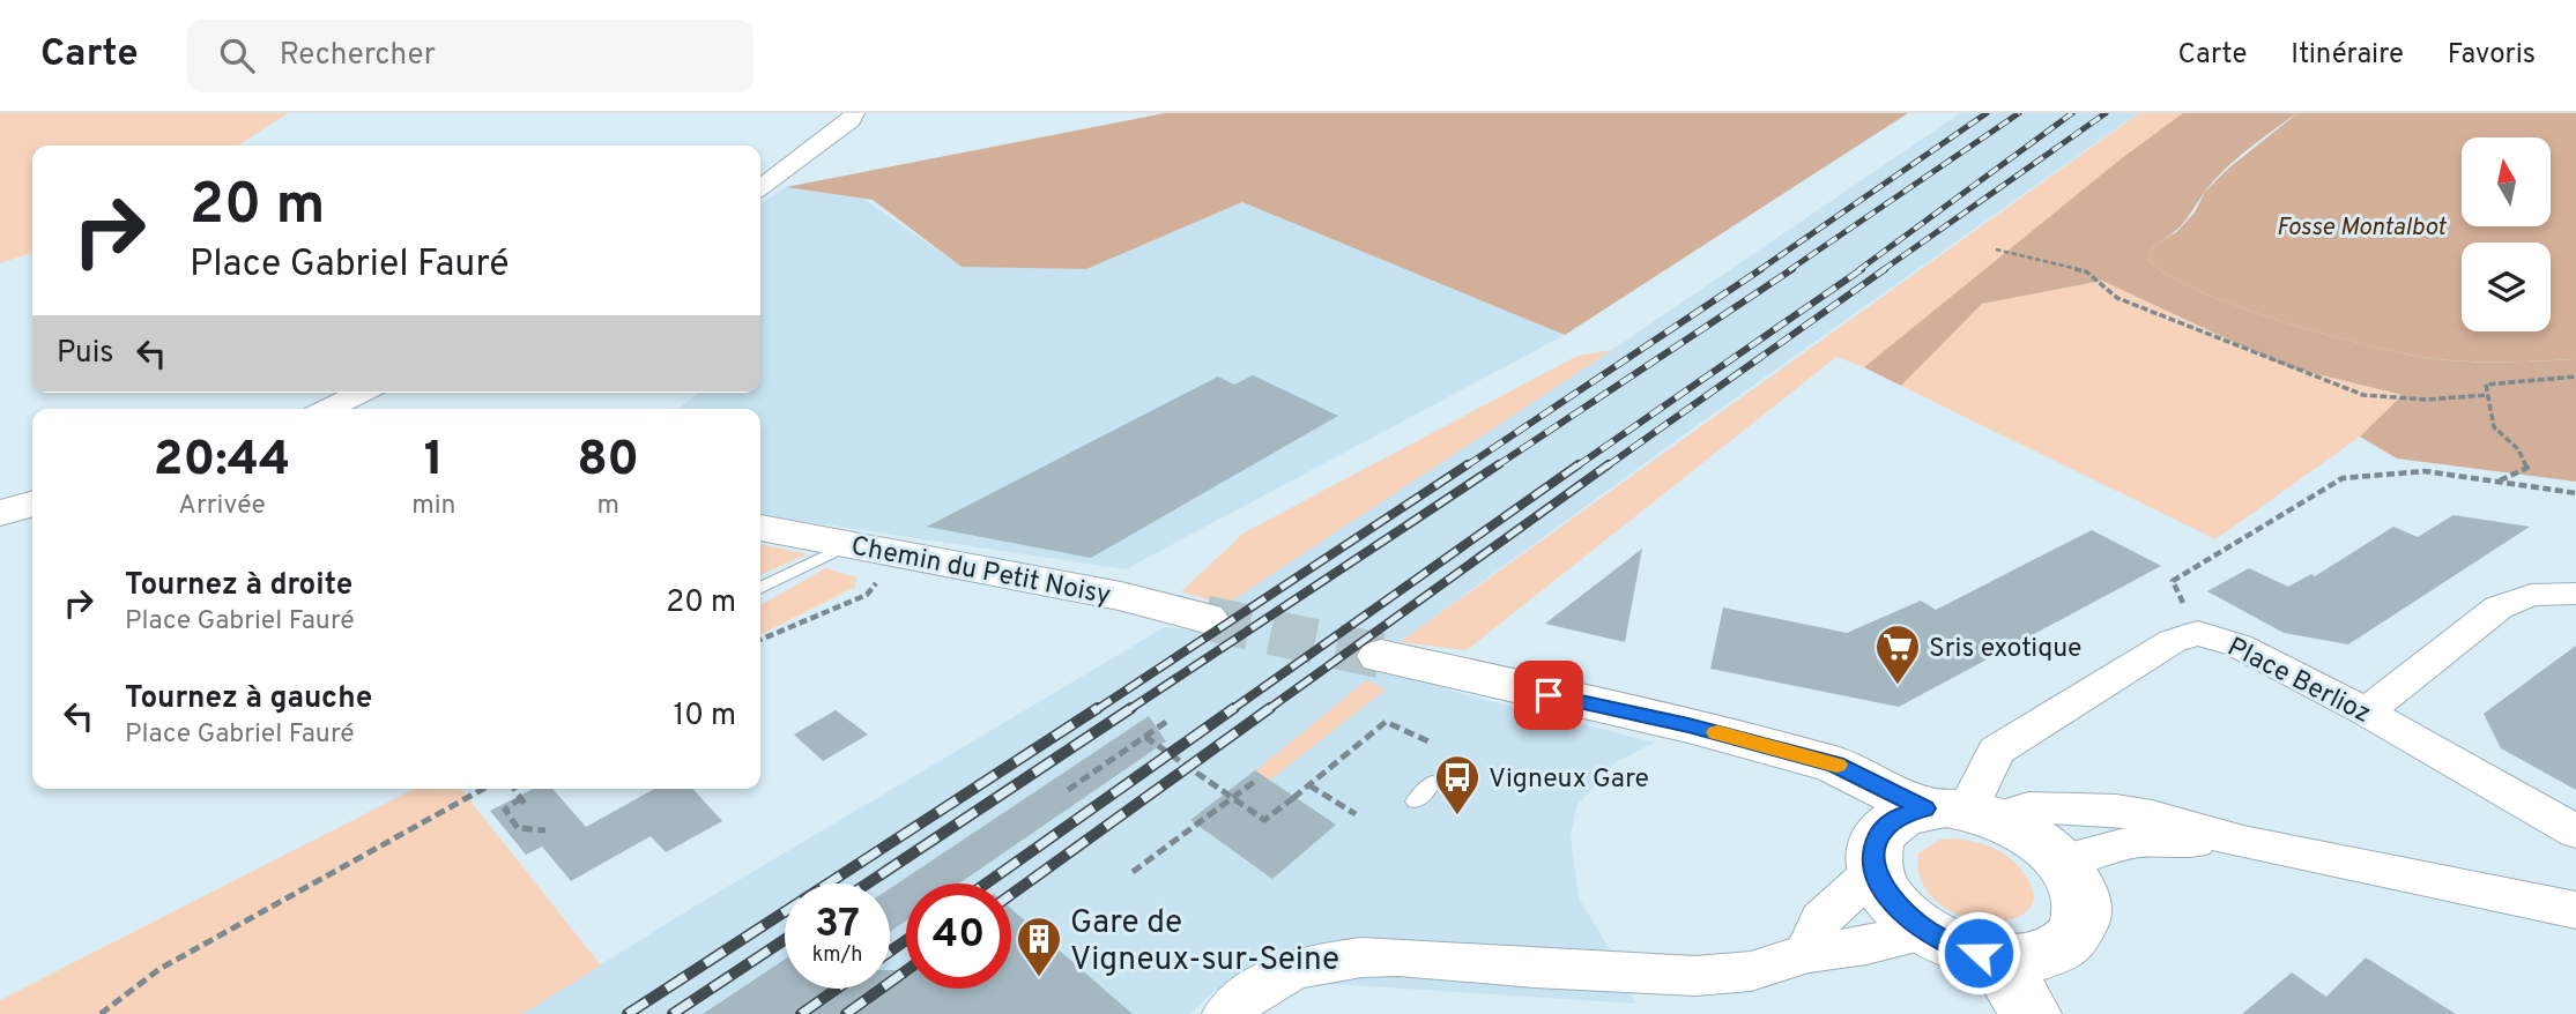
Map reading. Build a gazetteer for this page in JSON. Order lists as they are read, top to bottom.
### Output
{
  "streets": {
    "street": ["Chemin du Petit Noisy", "Place Berlioz"]
  },
  "water": ["Fosse Montalbot"],
  "places": {
    "supermarket": ["Sris exotique"],
    "bus stop": ["Vigneux Gare"],
    "building": ["Gare de Vigneux-sur-Seine"]
  },
  "north": "top",
  "page": {
    "header": "Carte",
    "search": "Rechercher",
    "nav": ["Carte", "Itinéraire", "Favoris"],
    "turn": ["20 m", "Place Gabriel Fauré"],
    "then": "Puis",
    "eta": [
      "20:44",
      "Arrivée",
      "1",
      "min",
      "80",
      "m"
    ],
    "list": [
      {
        "name": "Tournez à droite",
        "note": "Place Gabriel Fauré",
        "value": "20 m"
      },
      {
        "name": "Tournez à gauche",
        "note": "Place Gabriel Fauré",
        "value": "10 m"
      }
    ],
    "speed": "37 km/h",
    "limit": "40"
  }
}
